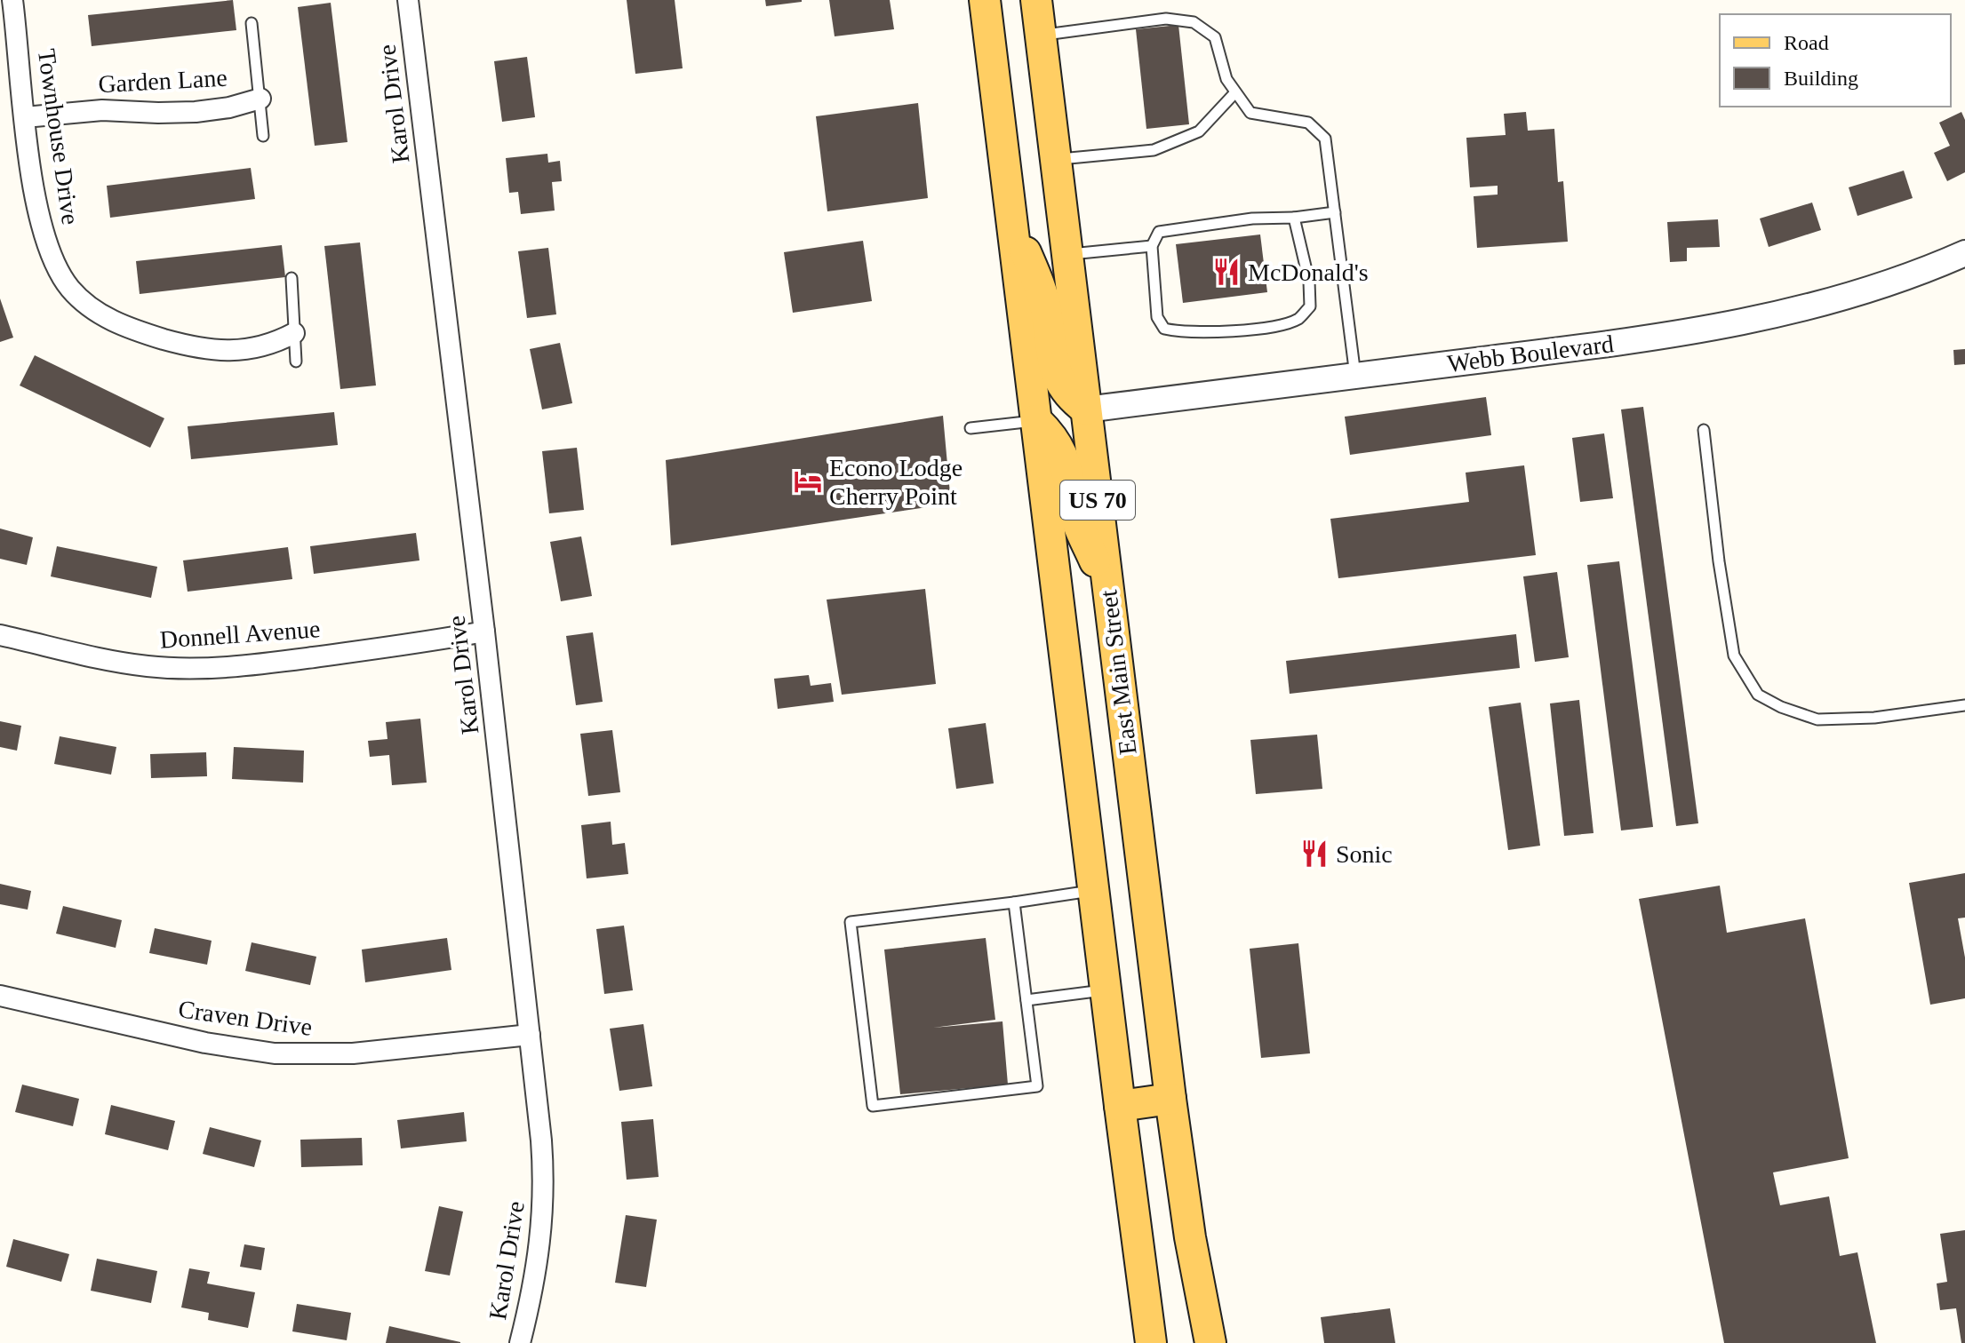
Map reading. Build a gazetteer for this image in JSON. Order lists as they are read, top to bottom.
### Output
{
  "streets": {
    "main road": ["US 70", "East Main Street"],
    "street": [
      "Garden Lane",
      "Karol Drive",
      "Townhouse Drive",
      "Webb Boulevard",
      "Donnell Avenue",
      "Craven Drive"
    ]
  },
  "crossings": [
    ["Garden Lane", "Townhouse Drive"],
    ["Karol Drive", "Donnell Avenue"],
    ["Karol Drive", "Craven Drive"],
    ["Webb Boulevard", "East Main Street"]
  ],
  "places": {
    "restaurant": ["McDonald's", "Sonic"],
    "hotel": ["Econo Lodge Cherry Point"]
  },
  "legend": ["Road", "Building"]
}
